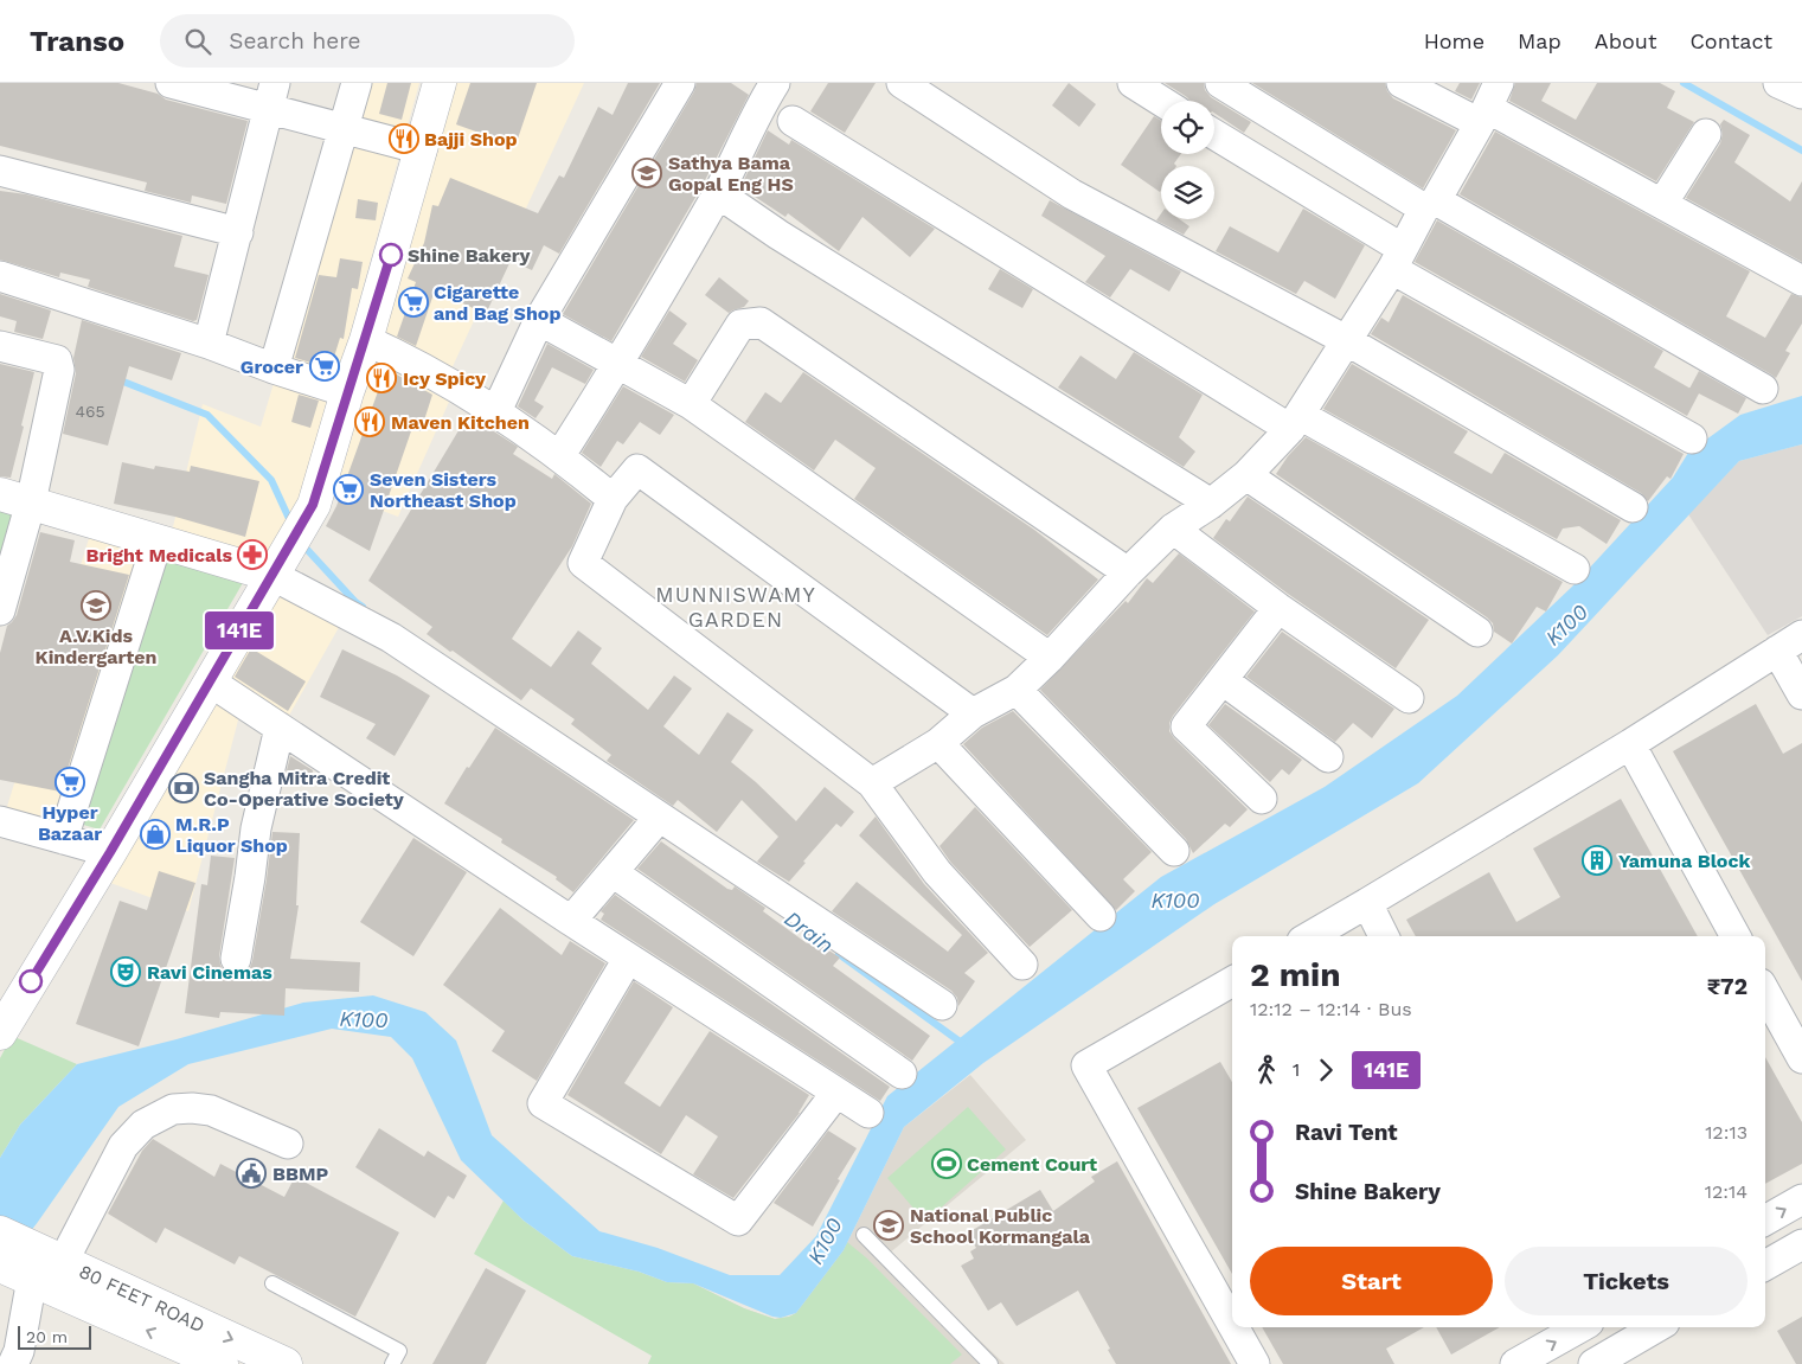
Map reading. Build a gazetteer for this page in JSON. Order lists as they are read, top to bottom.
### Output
{
  "streets": {
    "street": ["80 FEET ROAD"]
  },
  "districts": ["MUNNISWAMY GARDEN"],
  "water": ["K100", "Drain"],
  "places": {
    "restaurant": ["Bajji Shop", "Icy Spicy", "Maven Kitchen"],
    "school or university": ["Sathya Bama Gopal Eng HS", "A.V.Kids Kindergarten", "National Public School Kormangala"],
    "other": ["Shine Bakery"],
    "supermarket": [
      "Cigarette and Bag Shop",
      "Grocer",
      "Seven Sisters Northeast Shop",
      "Hyper Bazaar"
    ],
    "pharmacy": ["Bright Medicals"],
    "bank": ["Sangha Mitra Credit Co-Operative Society"],
    "shop": ["M.R.P Liquor Shop"],
    "building": ["Yamuna Block"],
    "theatre": ["Ravi Cinemas"],
    "sports": ["Cement Court"],
    "public building": ["BBMP"]
  },
  "lines": ["bus line 141E"],
  "house_numbers": ["465"],
  "scale_bar": "20 m",
  "page": {
    "header": "Transo",
    "search": "Search here",
    "nav": [
      "Home",
      "Map",
      "About",
      "Contact"
    ],
    "on_map": "141E",
    "heading": ["2 min", "12:12 – 12:14 · Bus", "₹72"],
    "legs": ["1", "141E"],
    "list": [
      {
        "name": "Ravi Tent",
        "value": "12:13"
      },
      {
        "name": "Shine Bakery",
        "value": "12:14"
      }
    ],
    "buttons": ["Start", "Tickets"],
    "scale": "20 m"
  }
}
